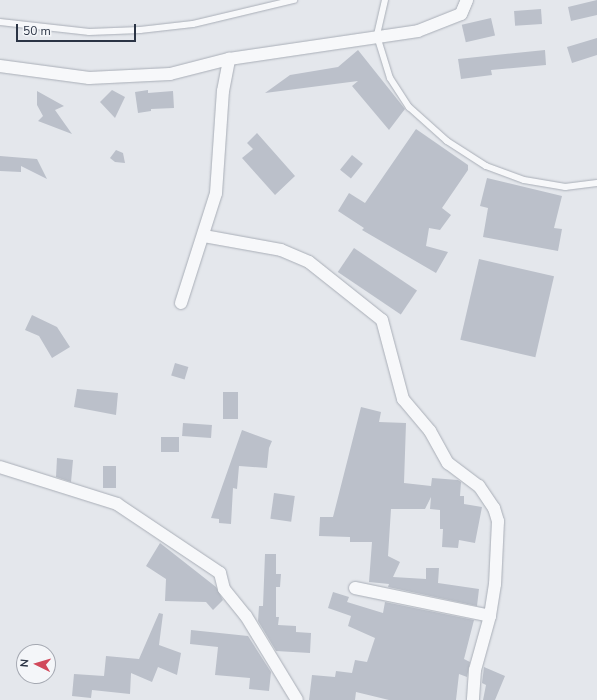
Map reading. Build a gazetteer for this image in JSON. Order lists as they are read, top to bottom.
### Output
{
  "scale_bar": "50 m",
  "north": "left"
}
